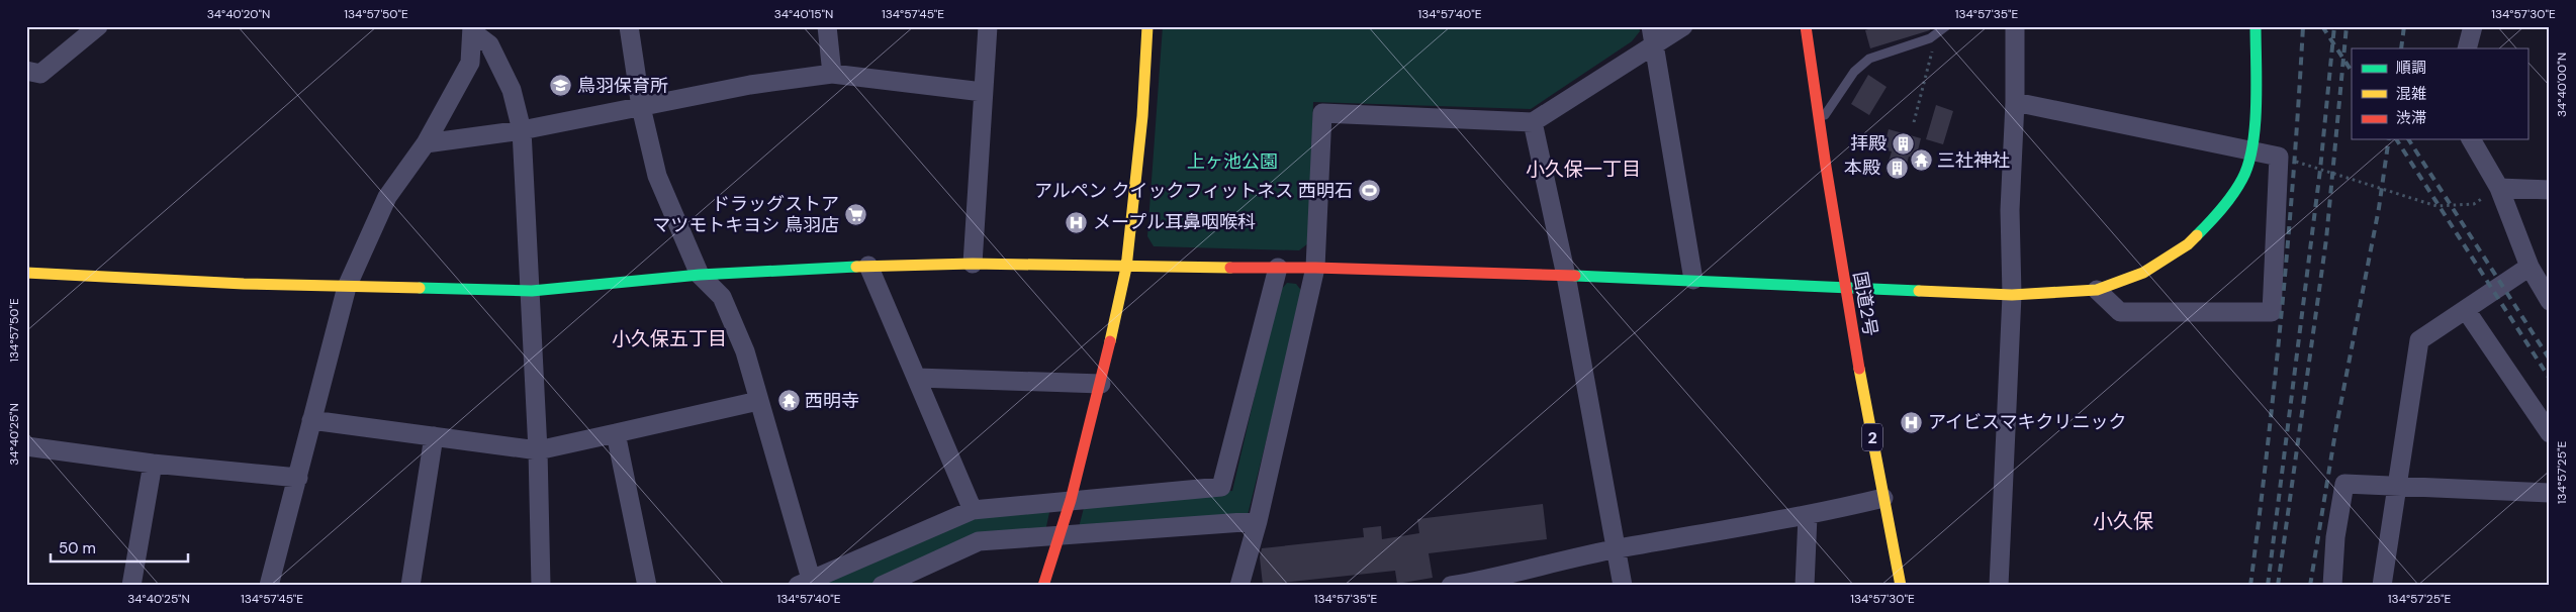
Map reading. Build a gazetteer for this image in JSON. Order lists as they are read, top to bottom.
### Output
{
  "streets": {
    "main road": ["国道2号", "2"]
  },
  "districts": ["小久保一丁目", "小久保五丁目", "小久保"],
  "parks": ["上ヶ池公園"],
  "places": {
    "school or university": ["鳥羽保育所"],
    "building": ["拝殿", "本殿"],
    "temple": ["三社神社", "西明寺"],
    "sports": ["アルペン クイックフィットネス 西明石"],
    "supermarket": ["ドラッグストア マツモトキヨシ 鳥羽店"],
    "hospital": ["メープル耳鼻咽喉科", "アイビスマキクリニック"]
  },
  "legend": ["順調", "混雑", "渋滞"],
  "scale_bar": "50 m",
  "coordinates": [
    "34°40'20\"N",
    "134°57'50\"E",
    "34°40'15\"N",
    "134°57'45\"E",
    "134°57'40\"E",
    "134°57'35\"E",
    "134°57'30\"E",
    "34°40'00\"N",
    "34°40'25\"N",
    "134°57'25\"E"
  ]
}
